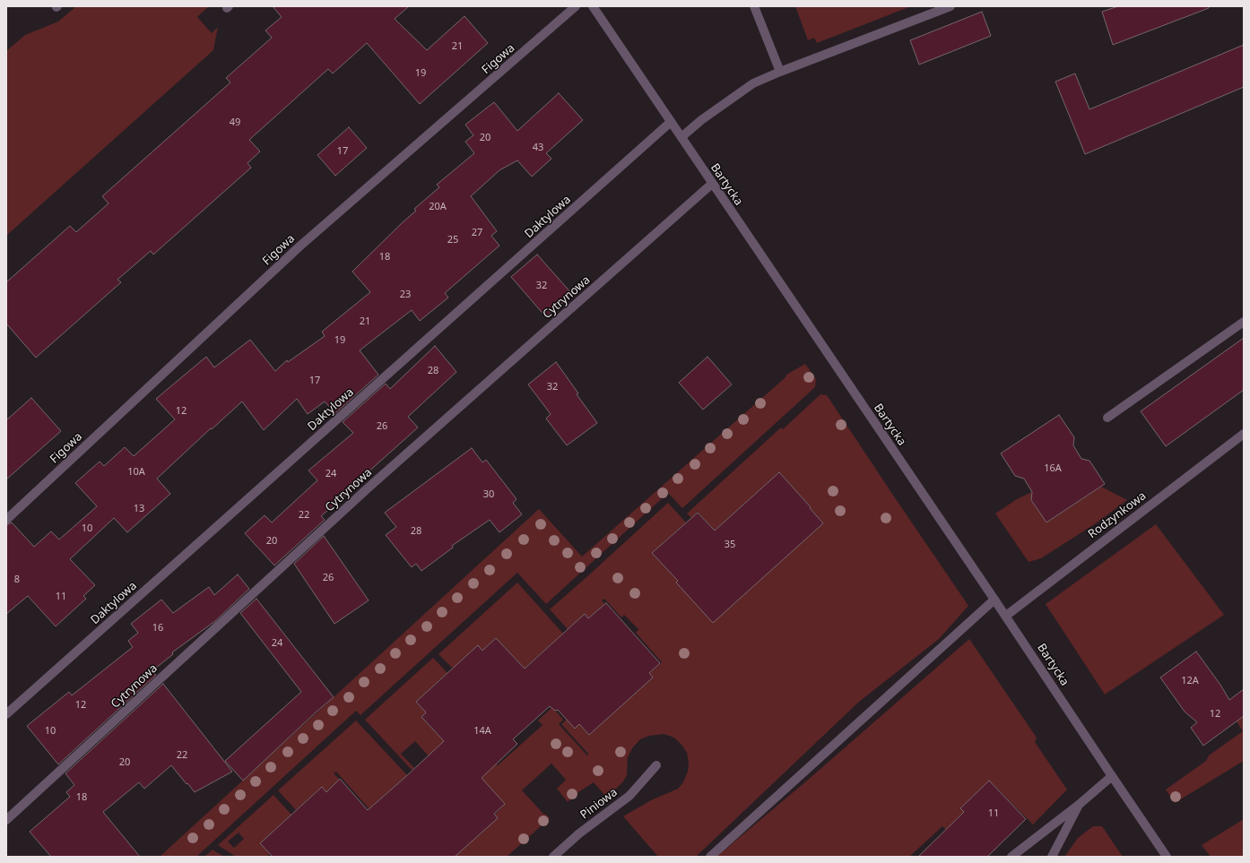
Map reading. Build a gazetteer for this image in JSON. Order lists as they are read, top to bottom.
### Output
{
  "streets": {
    "street": [
      "Figowa",
      "Bartycka",
      "Daktylowa",
      "Cytrynowa",
      "Rodzynkowa",
      "Piniowa"
    ]
  },
  "crossings": [
    ["Bartycka", "Daktylowa"],
    ["Bartycka", "Cytrynowa"],
    ["Bartycka", "Rodzynkowa"]
  ],
  "house_numbers": [
    "21",
    "19",
    "49",
    "20",
    "43",
    "17",
    "20A",
    "27",
    "25",
    "18",
    "32",
    "23",
    "21",
    "19",
    "28",
    "17",
    "32",
    "12",
    "26",
    "16A",
    "10A",
    "24",
    "30",
    "13",
    "22",
    "10",
    "28",
    "20",
    "35",
    "26",
    "8",
    "11",
    "16",
    "24",
    "12A",
    "12",
    "12",
    "10",
    "14A",
    "22",
    "20",
    "18",
    "11"
  ]
}
